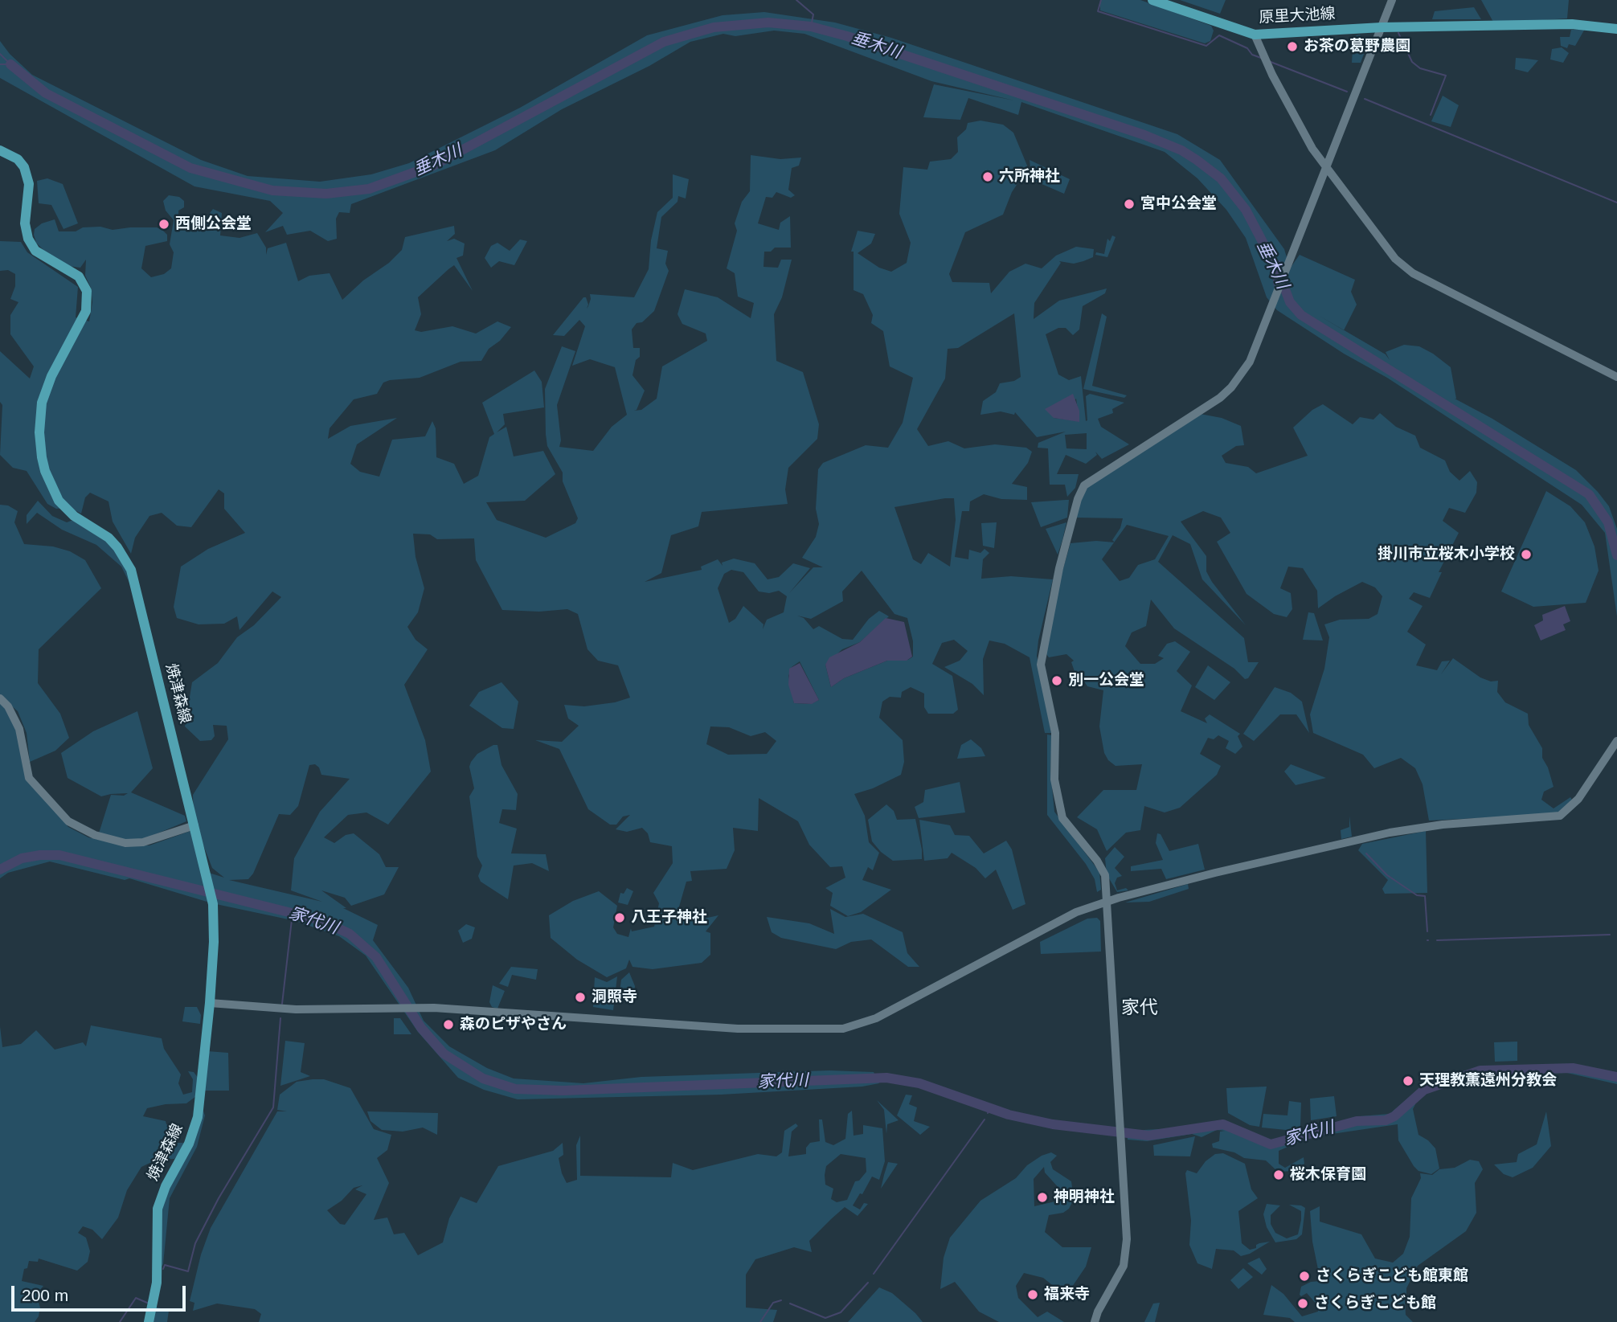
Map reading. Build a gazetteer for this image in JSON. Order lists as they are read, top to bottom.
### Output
{
  "streets": {
    "main road": ["原里大池線", "焼津森線"]
  },
  "districts": ["家代"],
  "water": ["垂木川", "家代川"],
  "places": [
    "お茶の葛野農園",
    "六所神社",
    "宮中公会堂",
    "西側公会堂",
    "掛川市立桜木小学校",
    "別一公会堂",
    "八王子神社",
    "洞照寺",
    "森のピザやさん",
    "天理教薫遠州分教会",
    "桜木保育園",
    "神明神社",
    "さくらぎこども館東館",
    "福来寺",
    "さくらぎこども館"
  ],
  "scale_bar": "200 m"
}
